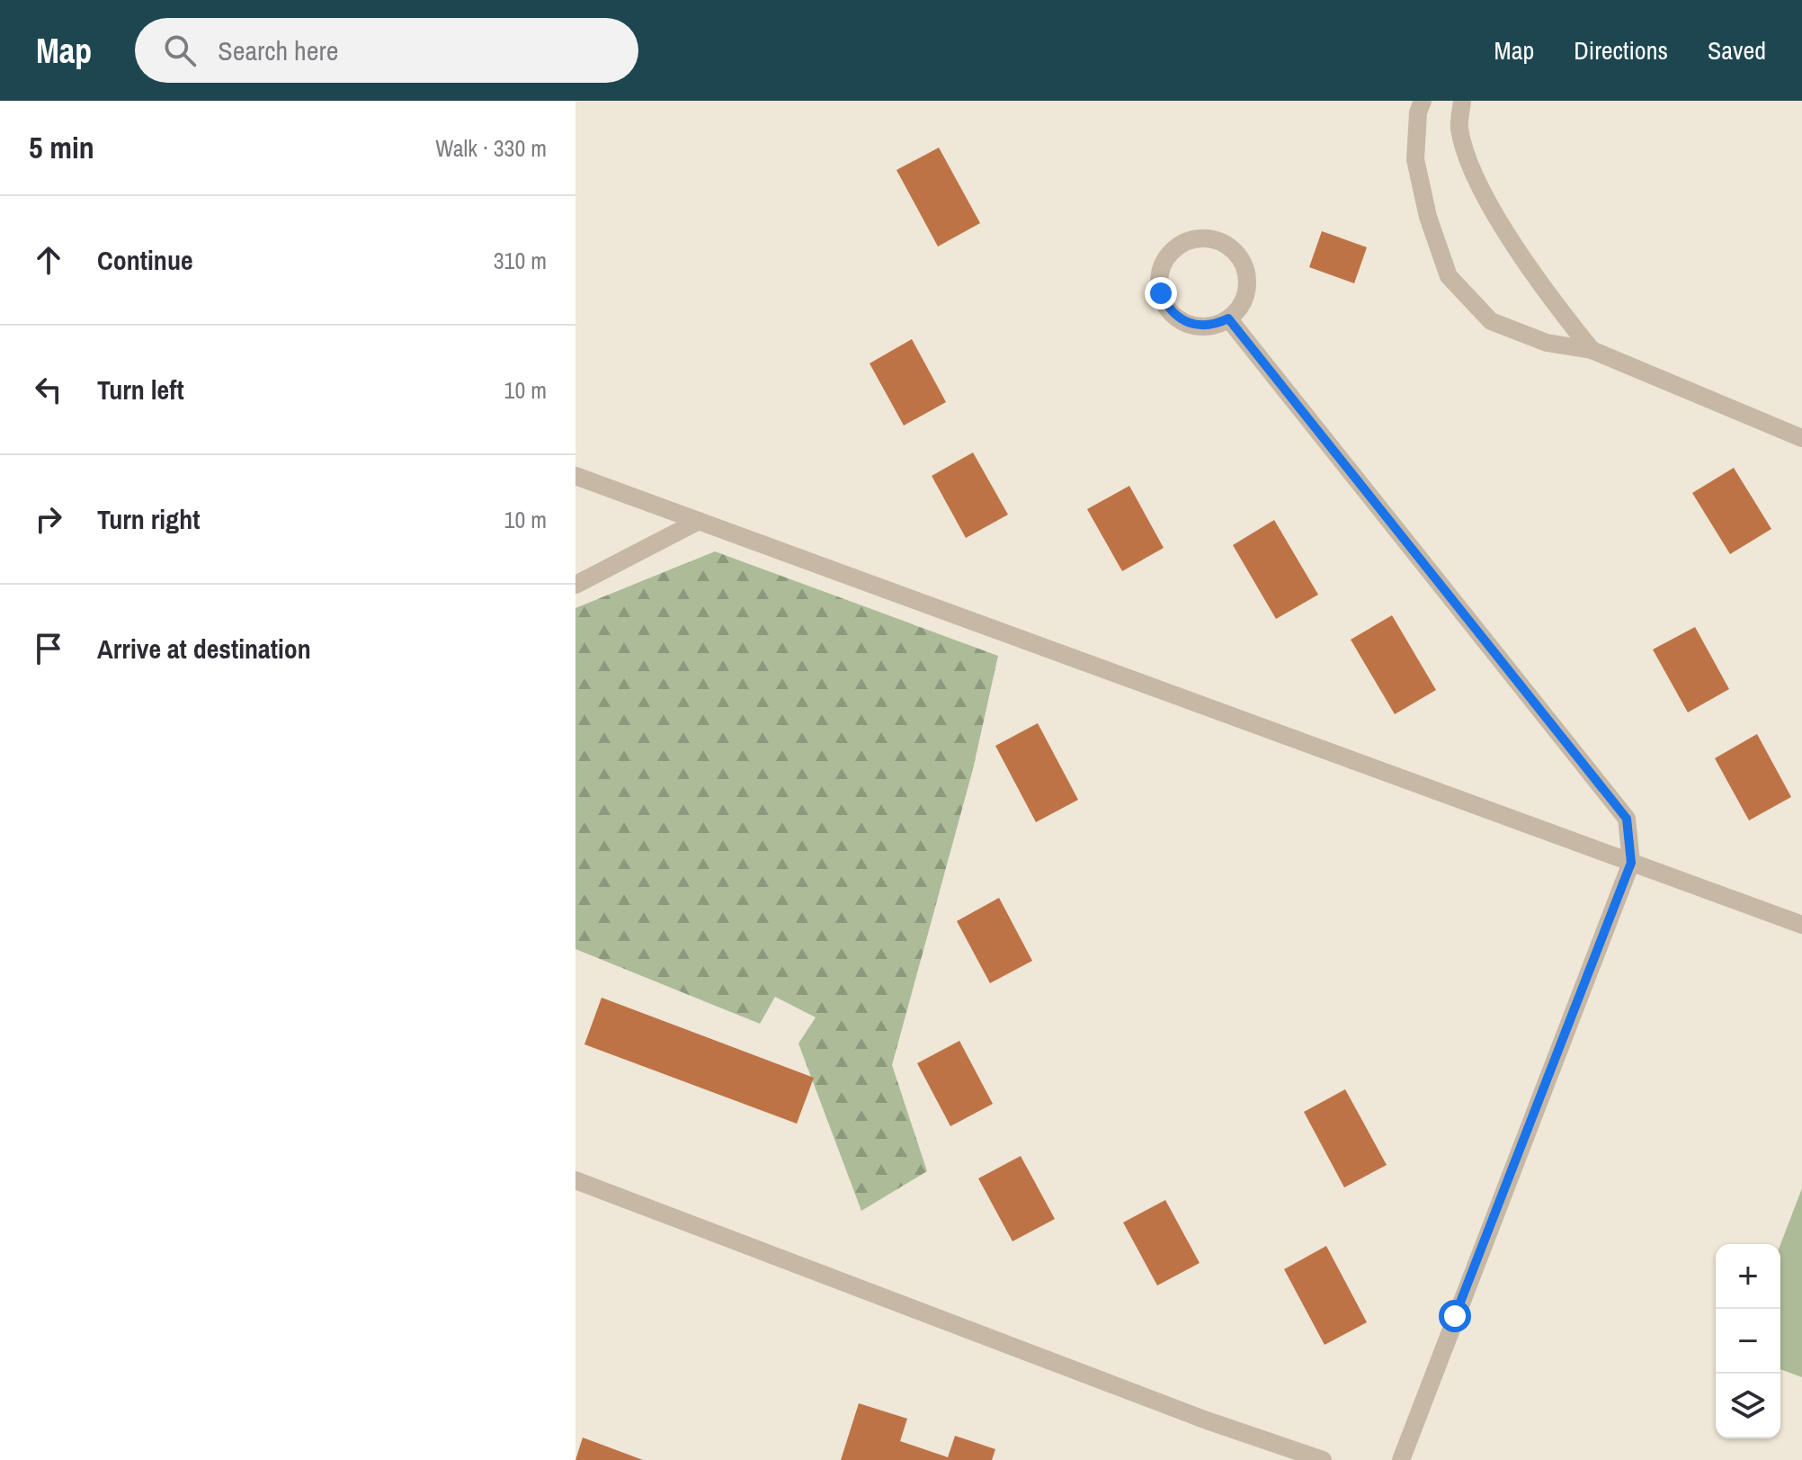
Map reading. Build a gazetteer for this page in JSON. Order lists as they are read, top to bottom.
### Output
{
  "page": {
    "header": "Map",
    "search": "Search here",
    "nav": ["Map", "Directions", "Saved"],
    "heading": ["5 min", "Walk · 330 m"],
    "list": [
      ["Continue", "310 m"],
      ["Turn left", "10 m"],
      ["Turn right", "10 m"],
      "Arrive at destination"
    ],
    "map_buttons": ["+", "−"]
  }
}
